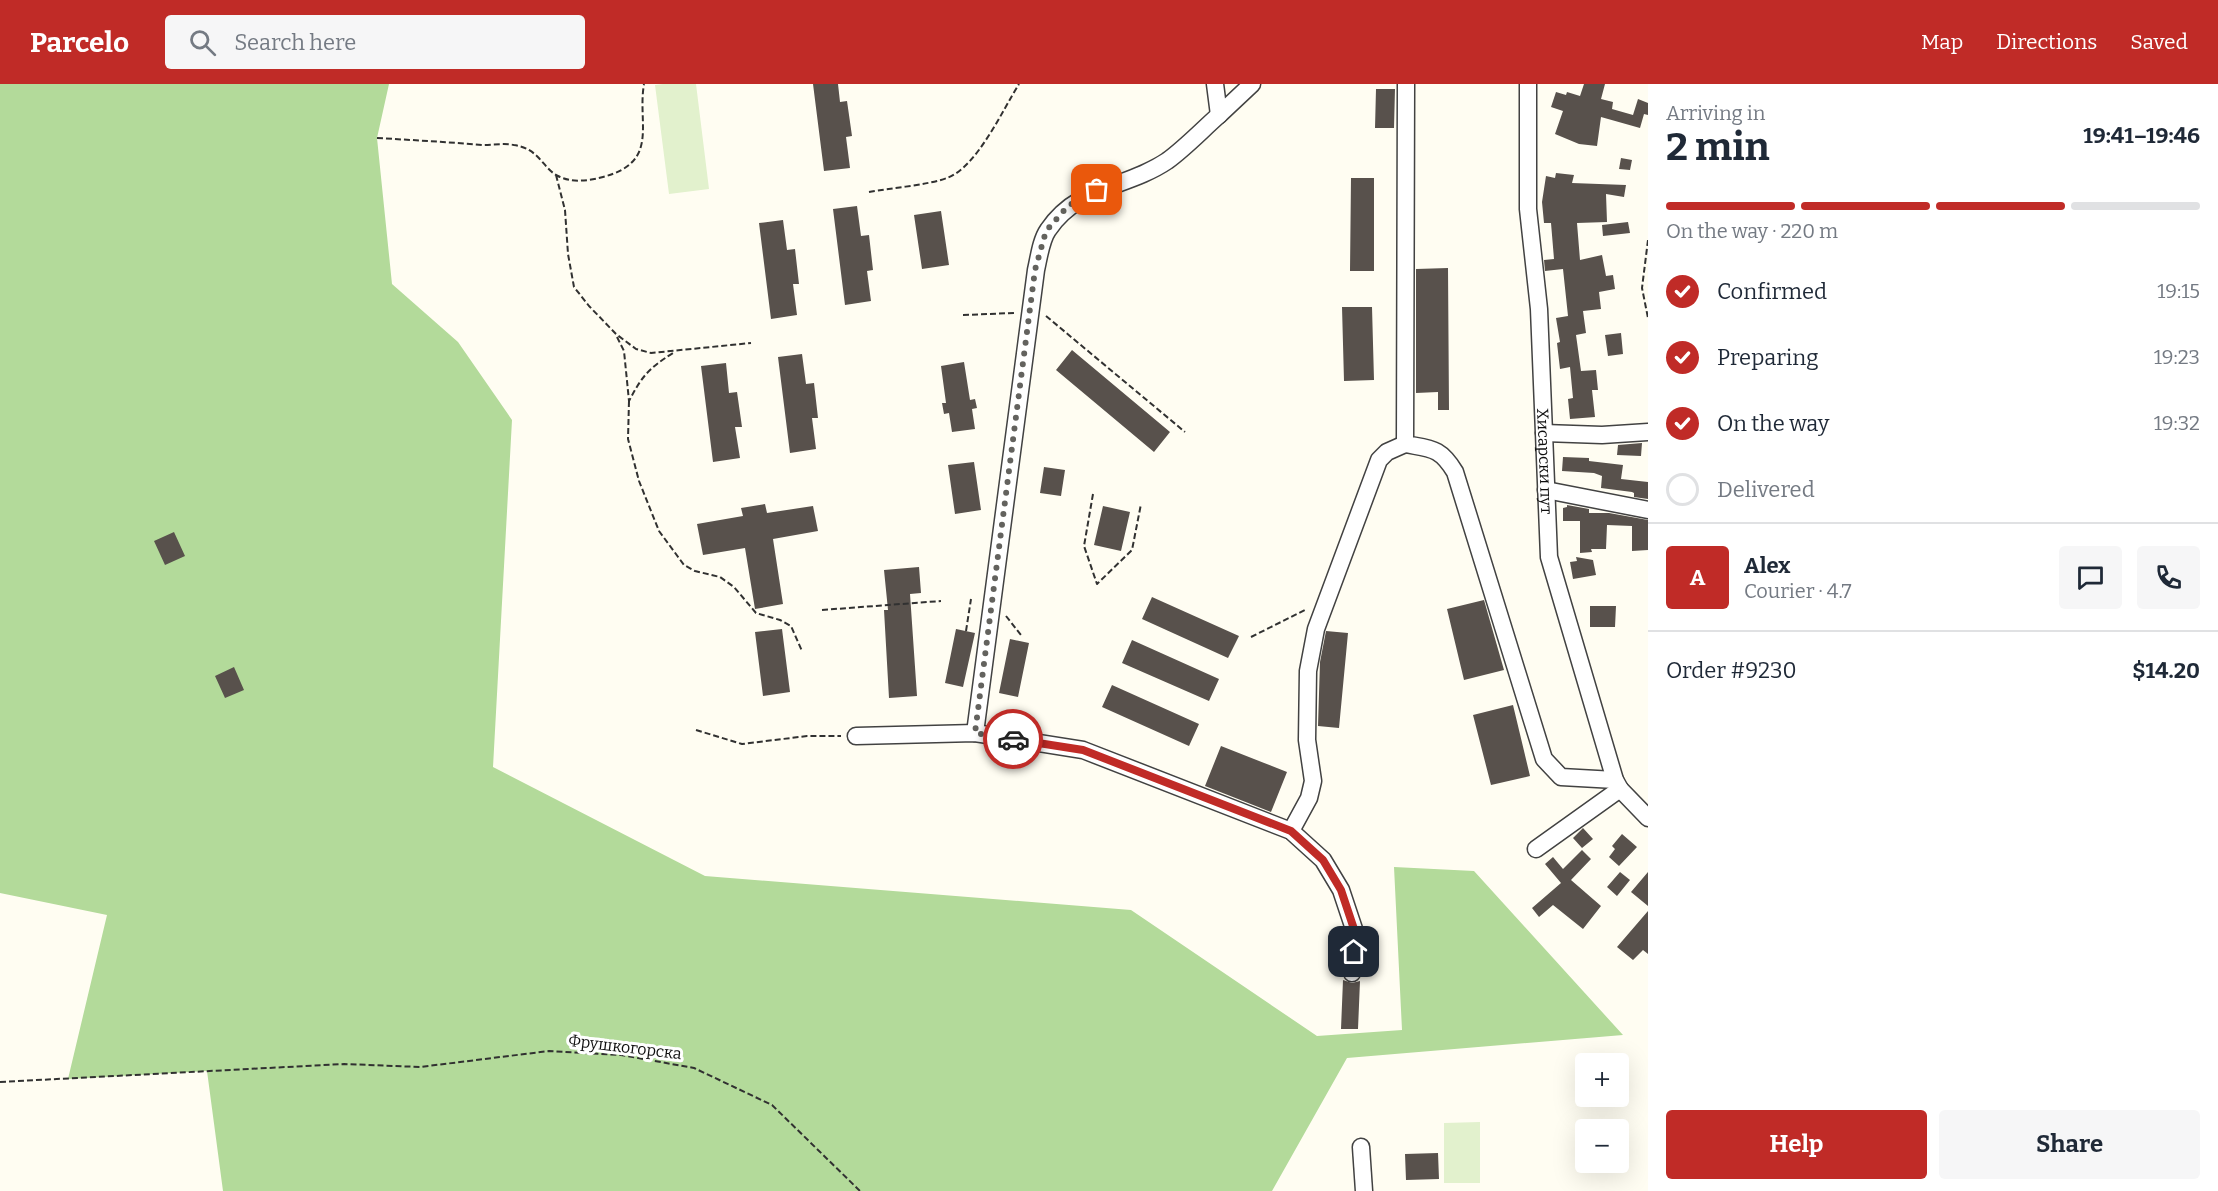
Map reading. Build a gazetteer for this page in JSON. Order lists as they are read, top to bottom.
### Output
{
  "streets": {
    "street": ["Хисарски пут"],
    "path": ["Фрушкогорска"]
  },
  "page": {
    "header": "Parcelo",
    "search": "Search here",
    "nav": ["Map", "Directions", "Saved"],
    "heading": ["2 min", "Arriving in", "19:41–19:46"],
    "panel": [
      "Alex",
      "Courier · 4.7",
      "Order #9230",
      "$14.20"
    ],
    "bar": "On the way · 220 m",
    "list": [
      ["Confirmed", "19:15"],
      ["Preparing", "19:23"],
      ["On the way", "19:32"],
      "Delivered"
    ],
    "round": "A",
    "map_buttons": ["+", "−"],
    "buttons": ["Help", "Share"]
  }
}
